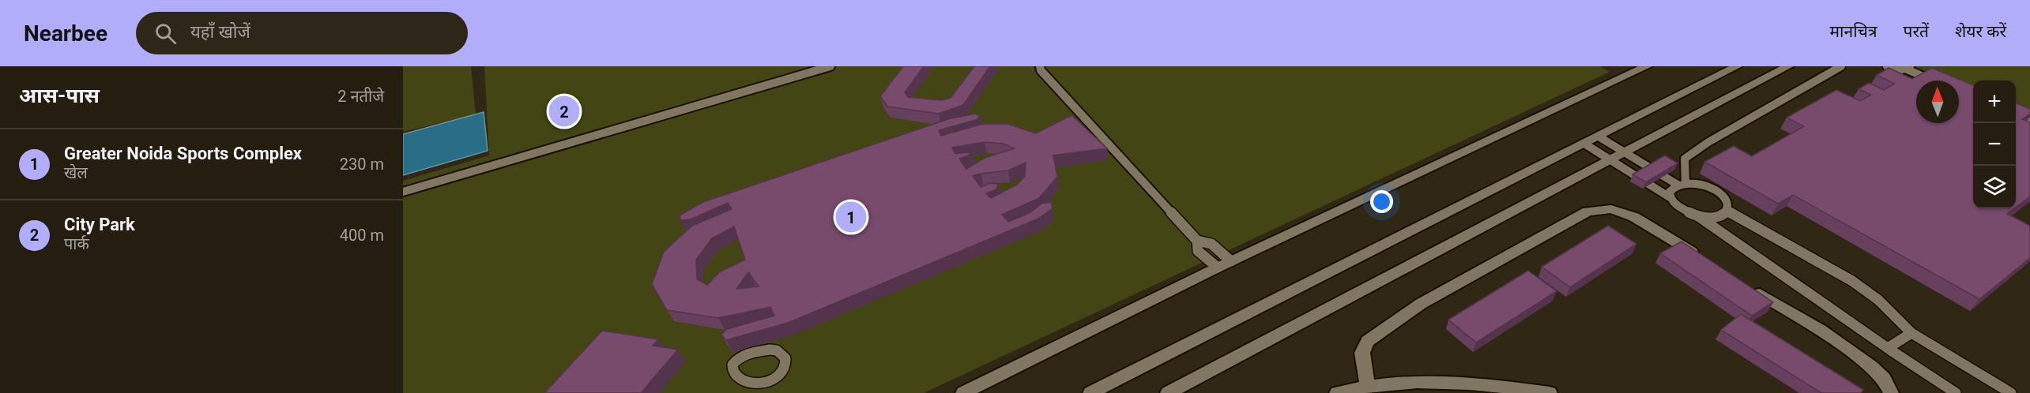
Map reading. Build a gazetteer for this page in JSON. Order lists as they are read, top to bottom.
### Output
{
  "north": "top",
  "page": {
    "header": "Nearbee",
    "search": "यहाँ खोजें",
    "nav": ["मानचित्र", "परतें", "शेयर करें"],
    "heading": ["आस-पास", "2 नतीजे"],
    "map_buttons": ["+", "−"],
    "pins": ["2", "1"],
    "list": [
      {
        "mark": "1",
        "name": "Greater Noida Sports Complex",
        "note": "खेल",
        "value": "230 m"
      },
      {
        "mark": "2",
        "name": "City Park",
        "note": "पार्क",
        "value": "400 m"
      }
    ]
  }
}
